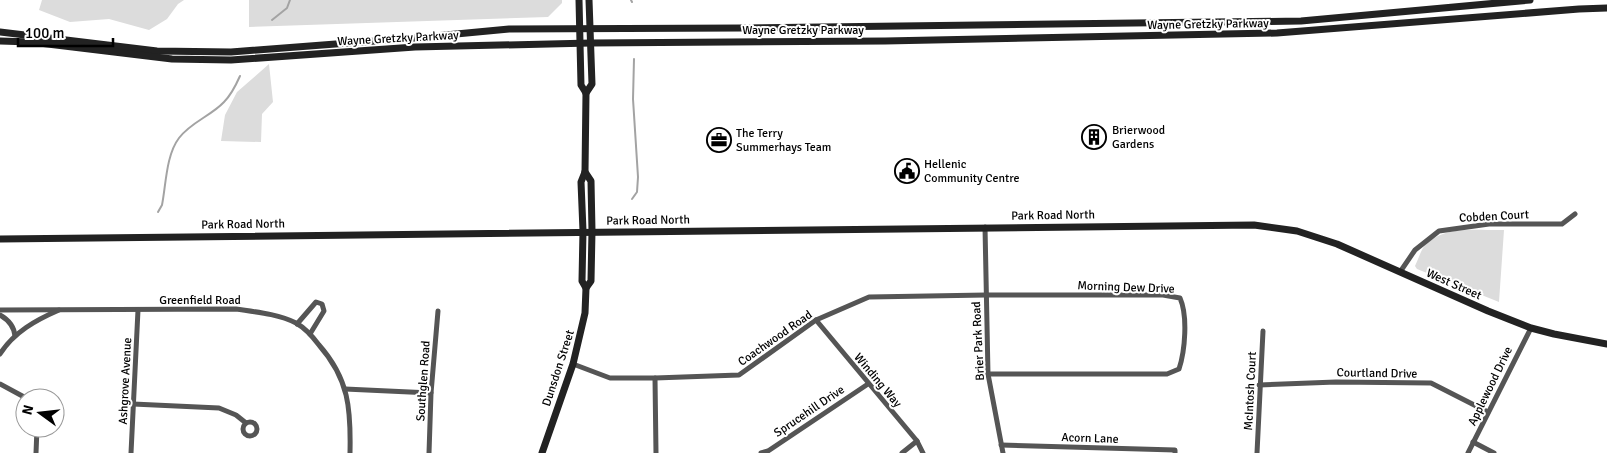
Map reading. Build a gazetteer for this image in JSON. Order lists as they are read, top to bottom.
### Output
{
  "streets": {
    "main road": [
      "Wayne Gretzky Parkway",
      "Park Road North",
      "West Street",
      "Dunsdon Street"
    ],
    "street": [
      "Cobden Court",
      "Morning Dew Drive",
      "Greenfield Road",
      "Coachwood Road",
      "Brier Park Road",
      "Courtland Drive",
      "Winding Way",
      "Ashgrove Avenue",
      "Southglen Road",
      "Applewood Drive",
      "McIntosh Court",
      "Sprucehill Drive",
      "Acorn Lane"
    ]
  },
  "crossings": [
    ["Wayne Gretzky Parkway", "Dunsdon Street"],
    ["Park Road North", "West Street"],
    ["Park Road North", "Brier Park Road"],
    ["Park Road North", "Dunsdon Street"],
    ["Cobden Court", "West Street"],
    ["West Street", "Applewood Drive"],
    ["Morning Dew Drive", "Coachwood Road"],
    ["Morning Dew Drive", "Brier Park Road"],
    ["Greenfield Road", "Ashgrove Avenue"],
    ["Coachwood Road", "Brier Park Road"],
    ["Coachwood Road", "Dunsdon Street"],
    ["Coachwood Road", "Winding Way"],
    ["Brier Park Road", "Acorn Lane"],
    ["Courtland Drive", "Applewood Drive"],
    ["Courtland Drive", "McIntosh Court"],
    ["Winding Way", "Sprucehill Drive"]
  ],
  "places": {
    "building": ["Brierwood Gardens"],
    "office": ["The Terry Summerhays Team"],
    "public building": ["Hellenic Community Centre"]
  },
  "scale_bar": "100 m",
  "north": "left"
}
